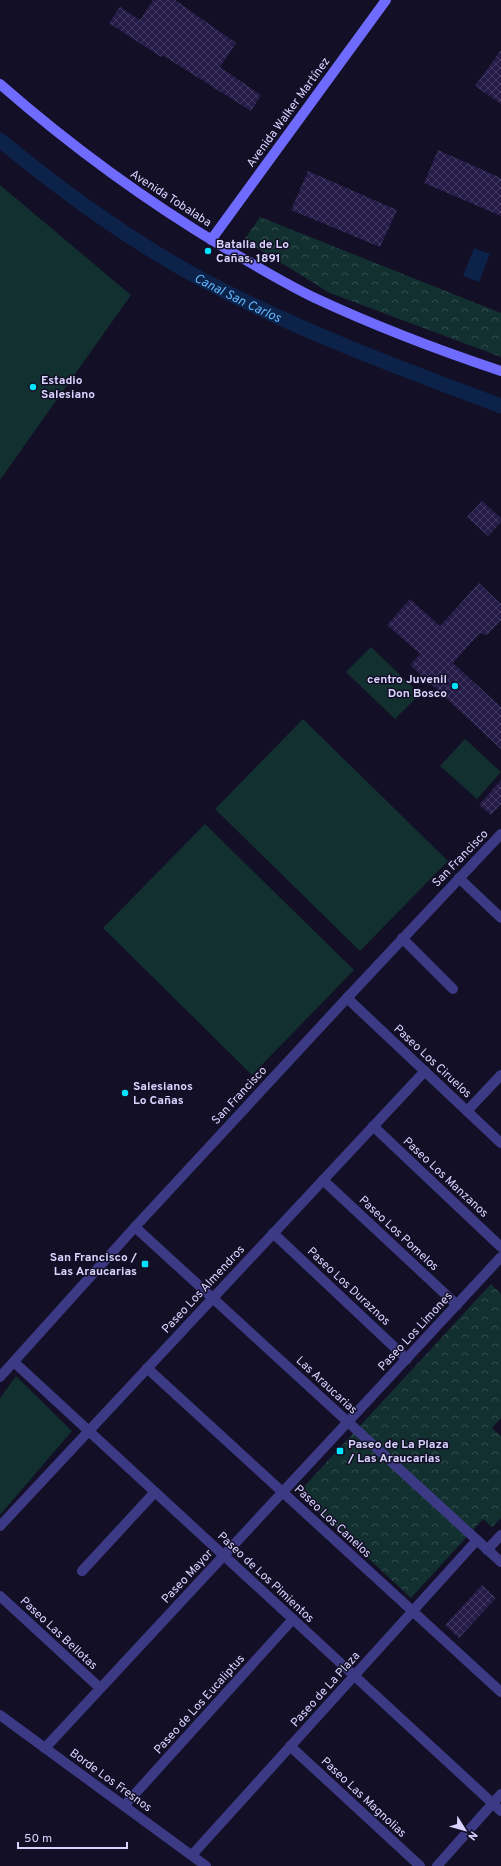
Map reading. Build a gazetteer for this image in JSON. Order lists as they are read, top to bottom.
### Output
{
  "streets": {
    "main road": ["Avenida Walker Martínez", "Avenida Tobalaba"],
    "street": [
      "San Francisco",
      "Paseo Los Ciruelos",
      "Paseo Los Manzanos",
      "Paseo Los Pomelos",
      "Paseo Los Duraznos",
      "Paseo Los Almendros",
      "Paseo Los Limones",
      "Las Araucarias",
      "Paseo Los Canelos",
      "Paseo Mayor",
      "Paseo de Los Pimientos",
      "Paseo Las Bellotas",
      "Paseo de La Plaza",
      "Paseo de Los Eucaliptus",
      "Borde Los Fresnos",
      "Paseo Las Magnolias"
    ]
  },
  "crossings": [
    ["Avenida Walker Martínez", "Avenida Tobalaba"],
    ["San Francisco", "Paseo Los Ciruelos"],
    ["San Francisco", "Las Araucarias"],
    ["San Francisco", "Paseo de Los Pimientos"],
    ["Paseo Los Ciruelos", "Paseo Los Almendros"],
    ["Paseo Los Manzanos", "Paseo Los Almendros"],
    ["Paseo Los Pomelos", "Paseo Los Almendros"],
    ["Paseo Los Pomelos", "Paseo Los Limones"],
    ["Paseo Los Duraznos", "Paseo Los Almendros"],
    ["Paseo Los Duraznos", "Paseo Los Limones"],
    ["Paseo Los Almendros", "Las Araucarias"],
    ["Paseo Los Almendros", "Paseo Los Canelos"],
    ["Paseo Los Almendros", "Paseo de Los Pimientos"],
    ["Paseo Los Limones", "Las Araucarias"],
    ["Paseo Los Limones", "Paseo Mayor"],
    ["Las Araucarias", "Paseo Mayor"],
    ["Las Araucarias", "Paseo de La Plaza"],
    ["Paseo Los Canelos", "Paseo Mayor"],
    ["Paseo Los Canelos", "Paseo de La Plaza"],
    ["Paseo Mayor", "Paseo de Los Pimientos"],
    ["Paseo Mayor", "Paseo Las Bellotas"],
    ["Paseo Mayor", "Borde Los Fresnos"],
    ["Paseo de Los Pimientos", "Paseo de La Plaza"],
    ["Paseo de Los Pimientos", "Paseo de Los Eucaliptus"],
    ["Paseo de La Plaza", "Borde Los Fresnos"],
    ["Paseo de La Plaza", "Paseo Las Magnolias"],
    ["Paseo de Los Eucaliptus", "Borde Los Fresnos"]
  ],
  "water": ["Canal San Carlos"],
  "places": {
    "other": [
      "Batalla de Lo Cañas, 1891",
      "Estadio Salesiano",
      "centro Juvenil Don Bosco",
      "Salesianos Lo Cañas"
    ],
    "transit": ["San Francisco / Las Araucarias", "Paseo de La Plaza / Las Araucarias"]
  },
  "scale_bar": "50 m",
  "north": "bottom right"
}
